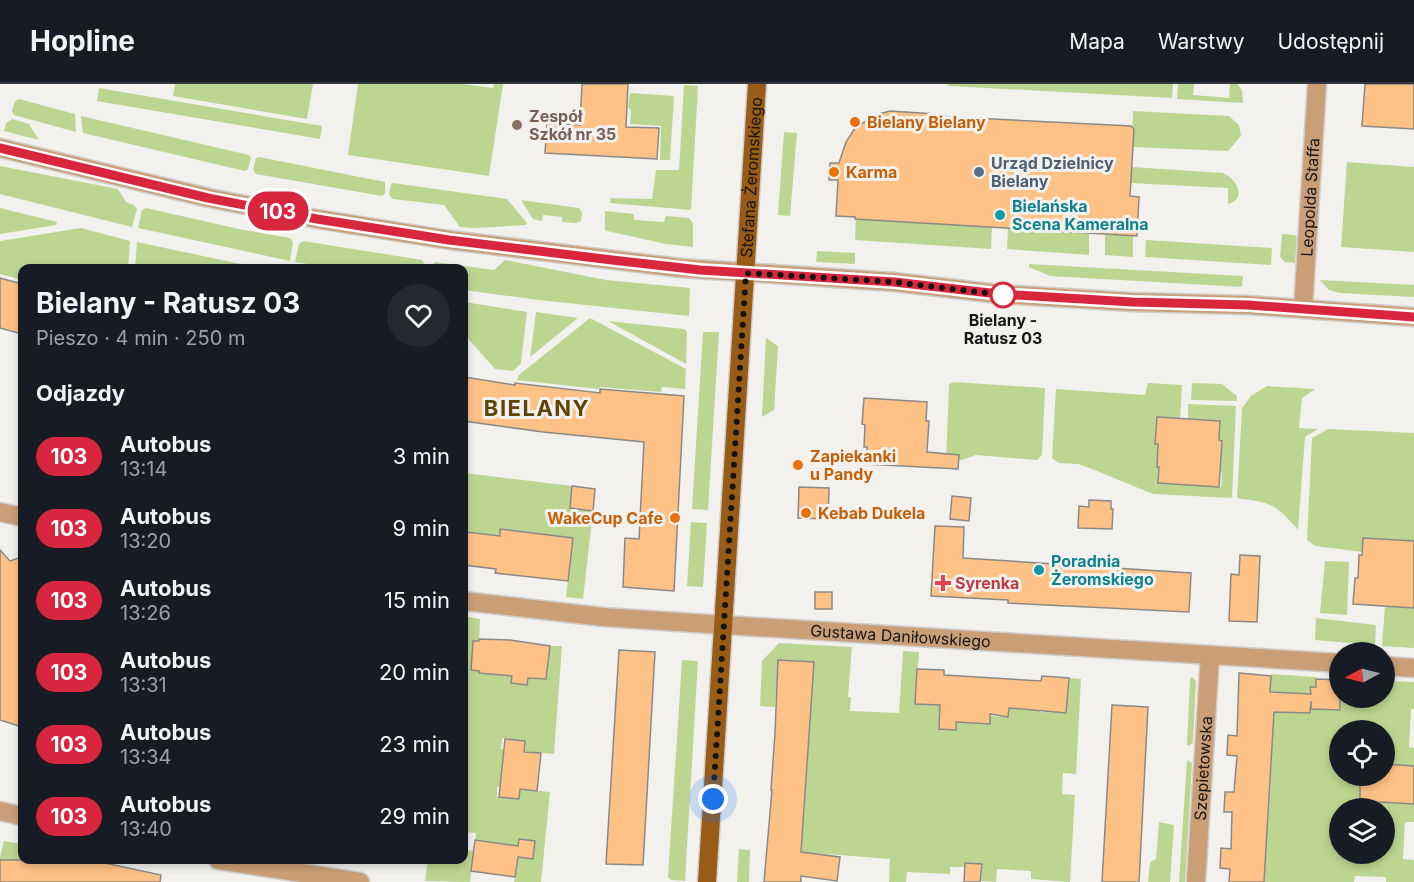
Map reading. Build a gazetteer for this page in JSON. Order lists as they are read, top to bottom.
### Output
{
  "streets": {
    "main road": ["Stefana Żeromskiego"],
    "street": ["Leopolda Staffa", "Gustawa Daniłowskiego", "Szepietowska"]
  },
  "crossings": [
    ["Stefana Żeromskiego", "Gustawa Daniłowskiego"],
    ["Gustawa Daniłowskiego", "Szepietowska"]
  ],
  "districts": ["BIELANY"],
  "places": {
    "other": [
      "Bielany Bielany",
      "Zespół Szkół nr 35",
      "Karma",
      "Urząd Dzielnicy Bielany",
      "Bielańska Scena Kameralna",
      "Bielany - Ratusz 03",
      "Zapiekanki u Pandy",
      "Kebab Dukela",
      "WakeCup Cafe",
      "Poradnia Żeromskiego"
    ],
    "health": ["Syrenka"]
  },
  "lines": ["bus line 103"],
  "north": "left",
  "page": {
    "header": "Hopline",
    "nav": ["Mapa", "Warstwy", "Udostępnij"],
    "on_map": "103",
    "heading": [
      ["Bielany - Ratusz 03", "Pieszo · 4 min · 250 m"],
      "Odjazdy"
    ],
    "list": [
      {
        "mark": "103",
        "name": "Autobus",
        "note": "13:14",
        "value": "3 min"
      },
      {
        "mark": "103",
        "name": "Autobus",
        "note": "13:20",
        "value": "9 min"
      },
      {
        "mark": "103",
        "name": "Autobus",
        "note": "13:26",
        "value": "15 min"
      },
      {
        "mark": "103",
        "name": "Autobus",
        "note": "13:31",
        "value": "20 min"
      },
      {
        "mark": "103",
        "name": "Autobus",
        "note": "13:34",
        "value": "23 min"
      },
      {
        "mark": "103",
        "name": "Autobus",
        "note": "13:40",
        "value": "29 min"
      }
    ]
  }
}
